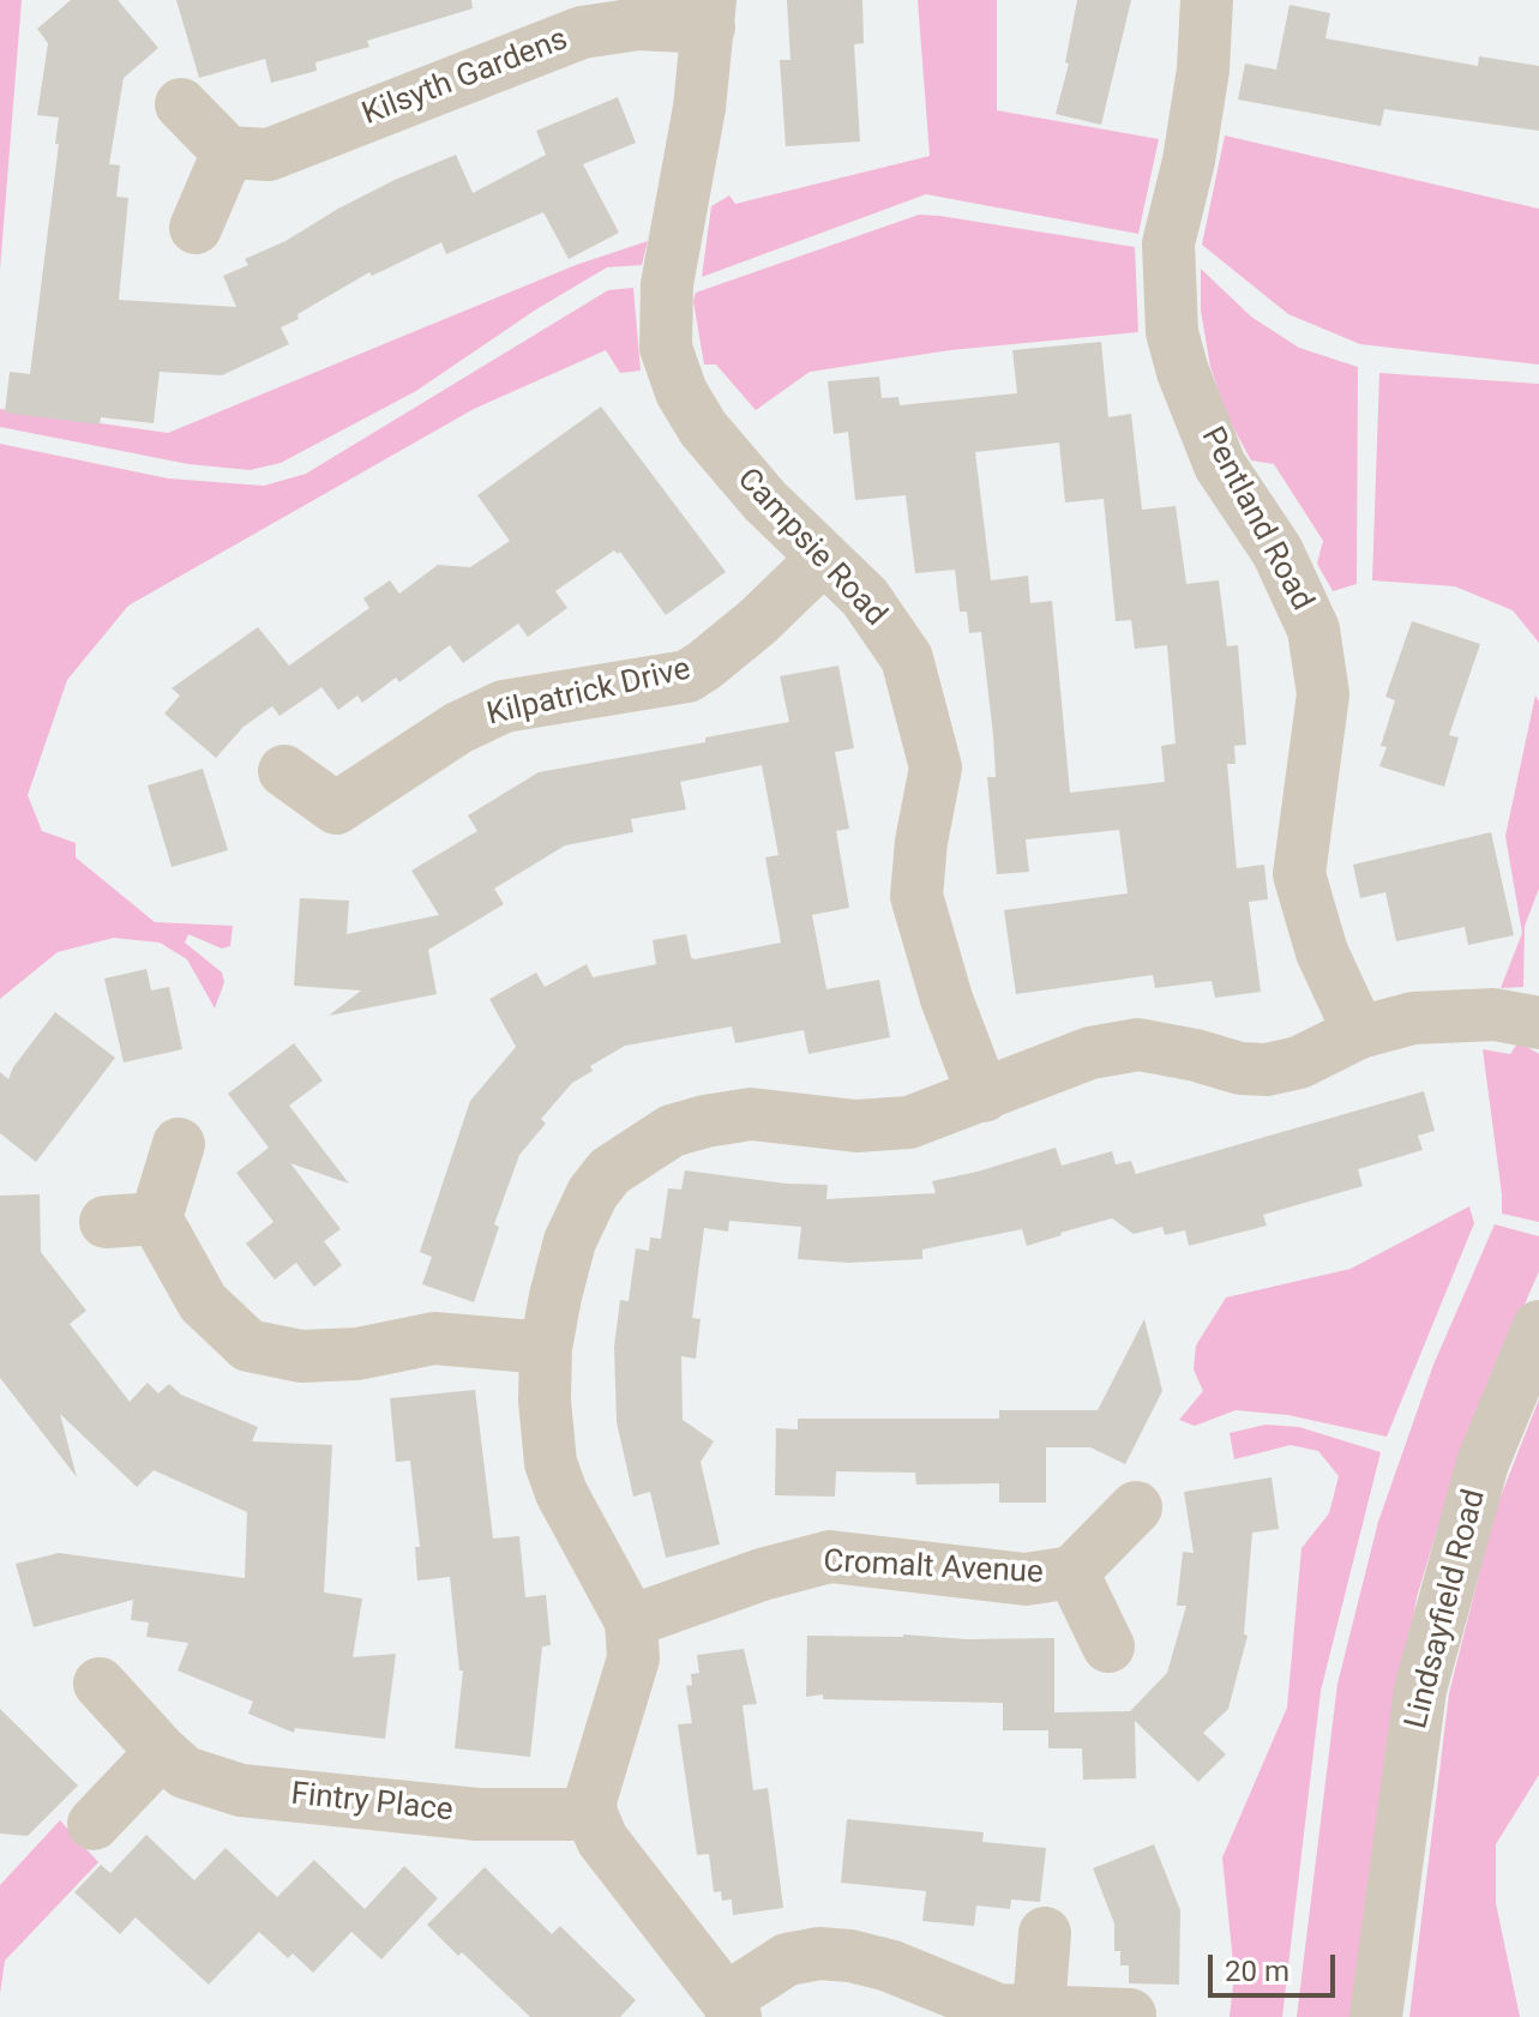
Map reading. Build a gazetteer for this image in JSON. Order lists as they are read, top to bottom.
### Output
{
  "streets": {
    "street": [
      "Kilsyth Gardens",
      "Pentland Road",
      "Campsie Road",
      "Kilpatrick Drive",
      "Cromalt Avenue",
      "Lindsayfield Road",
      "Fintry Place"
    ]
  },
  "crossings": [
    ["Kilsyth Gardens", "Campsie Road"],
    ["Campsie Road", "Kilpatrick Drive"]
  ],
  "scale_bar": "20 m"
}
